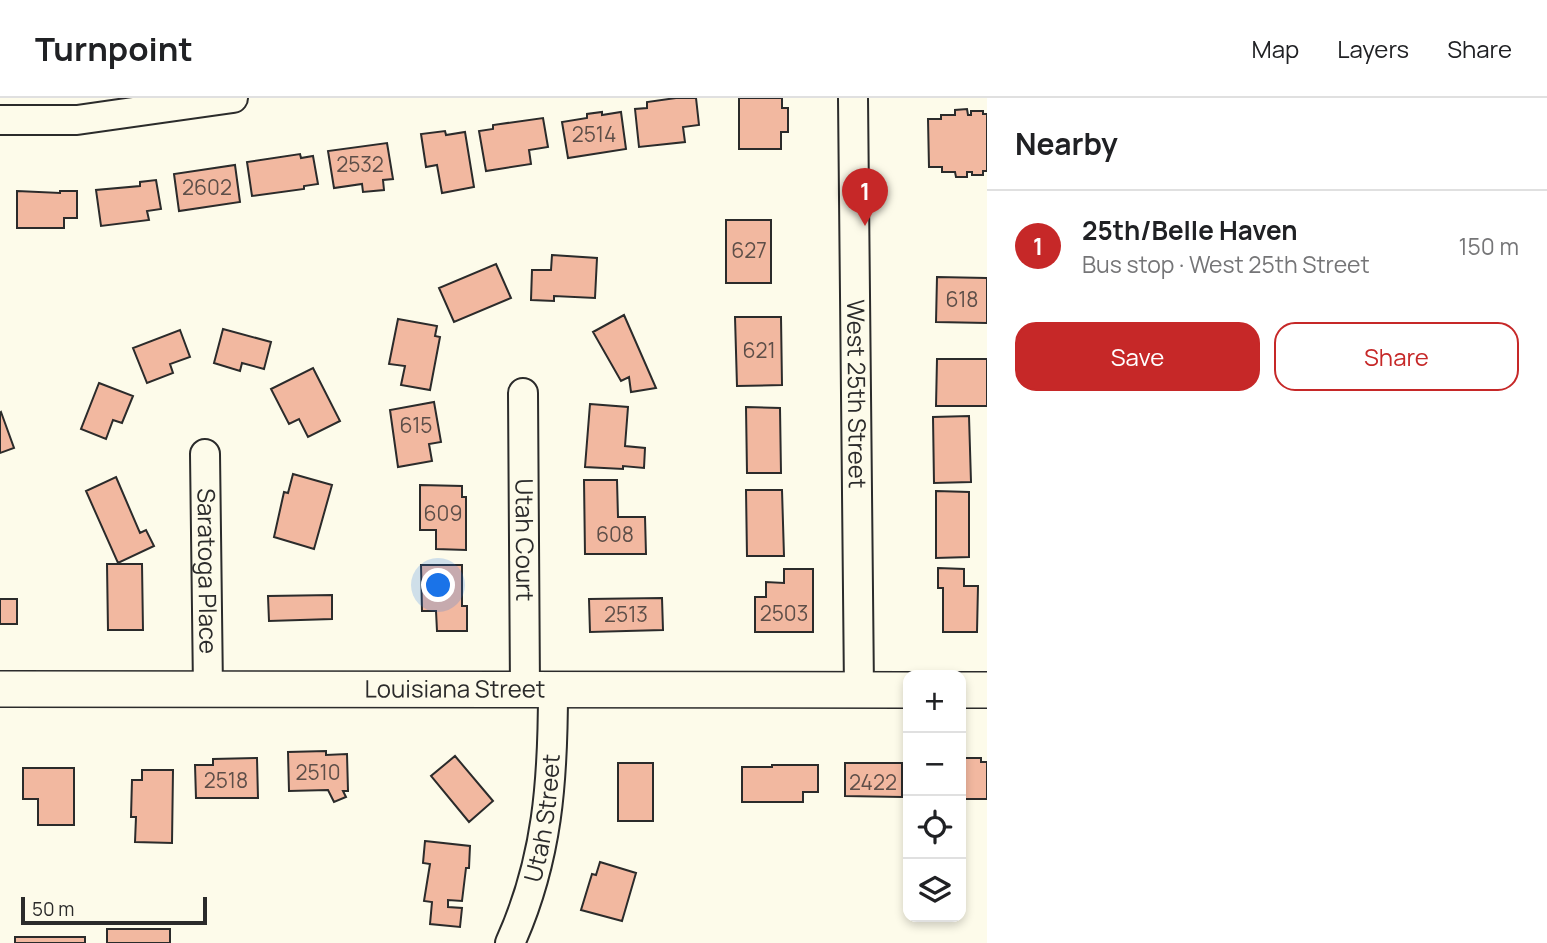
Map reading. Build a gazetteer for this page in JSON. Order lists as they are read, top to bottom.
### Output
{
  "streets": {
    "main road": ["Louisiana Street"],
    "street": [
      "West 25th Street",
      "Utah Court",
      "Saratoga Place",
      "Utah Street"
    ]
  },
  "crossings": [
    ["West 25th Street", "Louisiana Street"],
    ["Utah Court", "Louisiana Street"],
    ["Utah Court", "Utah Street"],
    ["Saratoga Place", "Louisiana Street"],
    ["Louisiana Street", "Utah Street"]
  ],
  "house_numbers": [
    "2514",
    "2532",
    "2602",
    "627",
    "618",
    "621",
    "615",
    "609",
    "608",
    "2503",
    "2513",
    "2510",
    "2518",
    "2422"
  ],
  "scale_bar": "50 m",
  "page": {
    "header": "Turnpoint",
    "nav": ["Map", "Layers", "Share"],
    "heading": "Nearby",
    "pins": "1",
    "list": [
      {
        "mark": "1",
        "name": "25th/Belle Haven",
        "note": "Bus stop · West 25th Street",
        "value": "150 m"
      }
    ],
    "buttons": ["Save", "Share"],
    "map_buttons": ["+", "−"],
    "scale": "50 m"
  }
}
